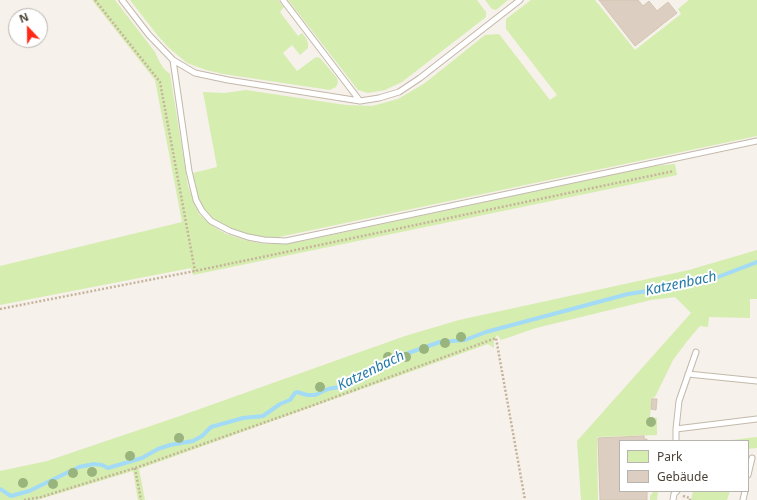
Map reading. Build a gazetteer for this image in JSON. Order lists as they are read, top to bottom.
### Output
{
  "water": ["Katzenbach"],
  "legend": ["Park", "Gebäude"],
  "north": "top"
}
